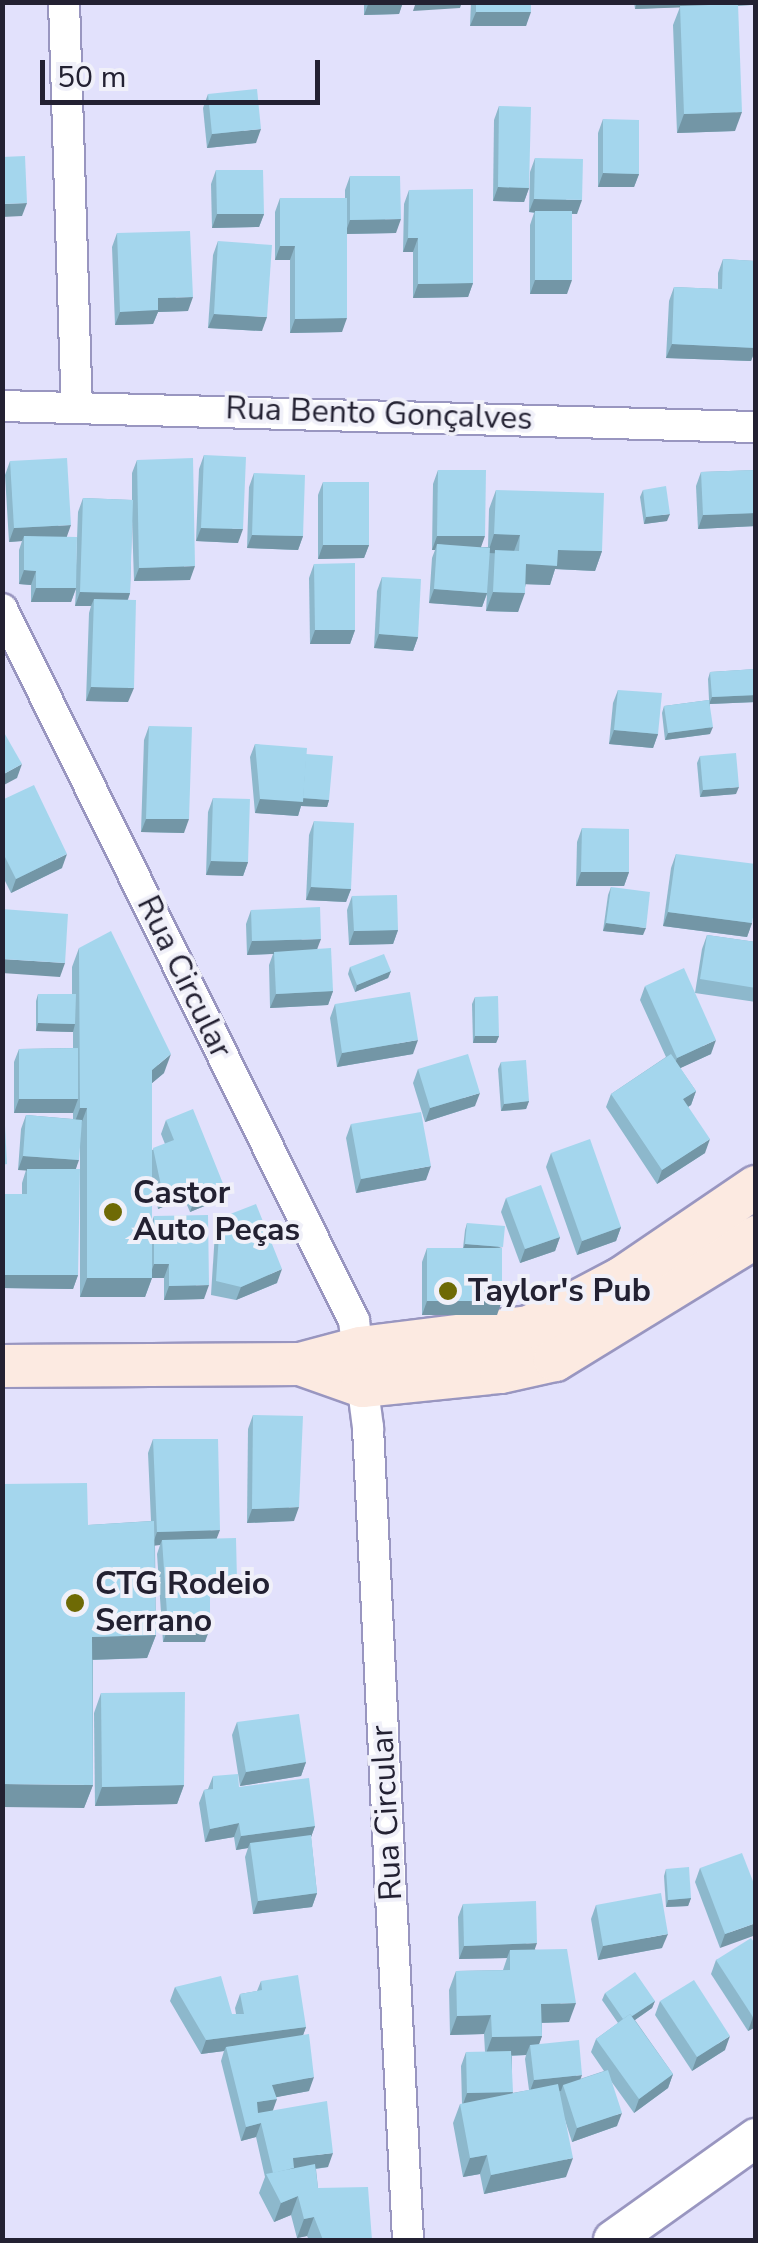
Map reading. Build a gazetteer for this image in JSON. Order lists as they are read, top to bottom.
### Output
{
  "streets": {
    "street": ["Rua Bento Gonçalves", "Rua Circular"]
  },
  "places": ["Castor Auto Peças", "Taylor's Pub", "CTG Rodeio Serrano"],
  "scale_bar": "50 m"
}
